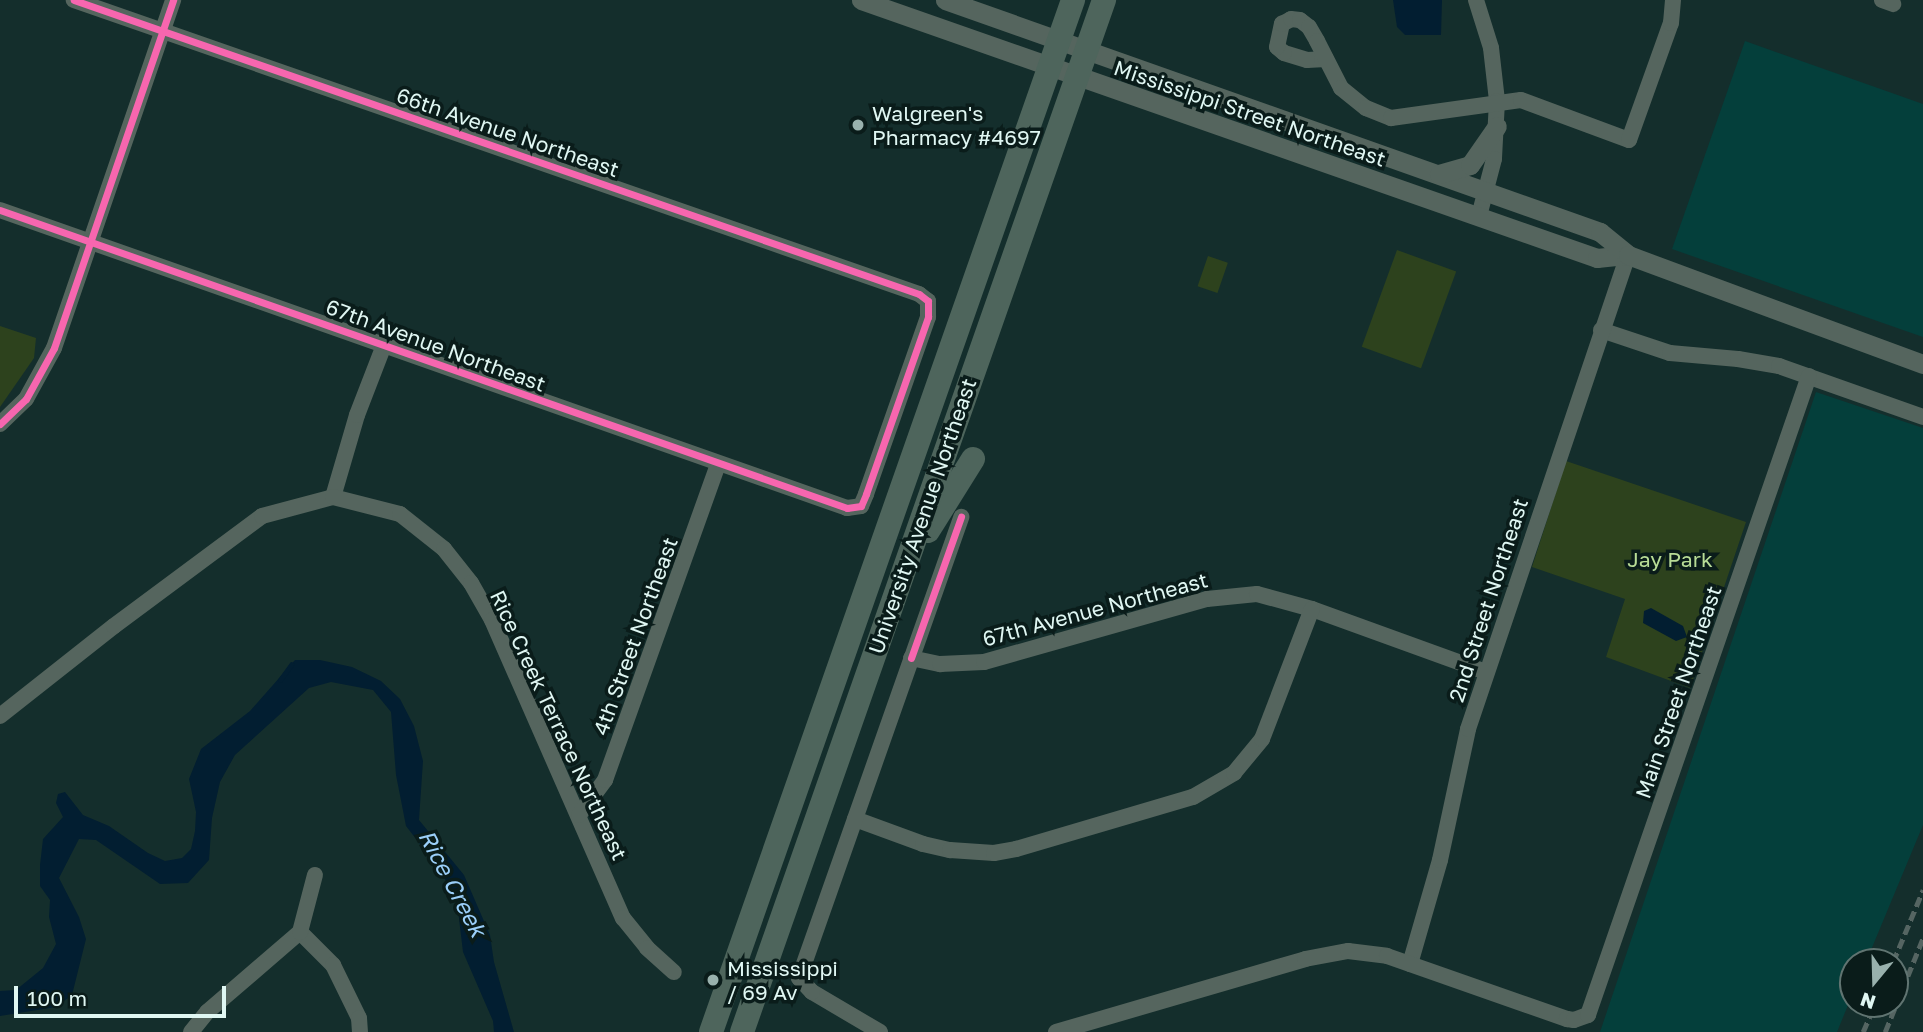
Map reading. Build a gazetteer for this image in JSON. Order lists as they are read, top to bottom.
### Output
{
  "streets": {
    "main road": ["University Avenue Northeast"],
    "street": [
      "Mississippi Street Northeast",
      "66th Avenue Northeast",
      "67th Avenue Northeast",
      "2nd Street Northeast",
      "4th Street Northeast",
      "Main Street Northeast",
      "Rice Creek Terrace Northeast"
    ]
  },
  "crossings": [
    ["Mississippi Street Northeast", "University Avenue Northeast"],
    ["Mississippi Street Northeast", "2nd Street Northeast"],
    ["66th Avenue Northeast", "67th Avenue Northeast"],
    ["67th Avenue Northeast", "2nd Street Northeast"],
    ["67th Avenue Northeast", "4th Street Northeast"],
    ["2nd Street Northeast", "Main Street Northeast"],
    ["4th Street Northeast", "Rice Creek Terrace Northeast"]
  ],
  "water": ["Rice Creek"],
  "parks": ["Jay Park"],
  "places": ["Walgreen's Pharmacy #4697", "Mississippi / 69 Av"],
  "scale_bar": "100 m",
  "north": "bottom"
}
